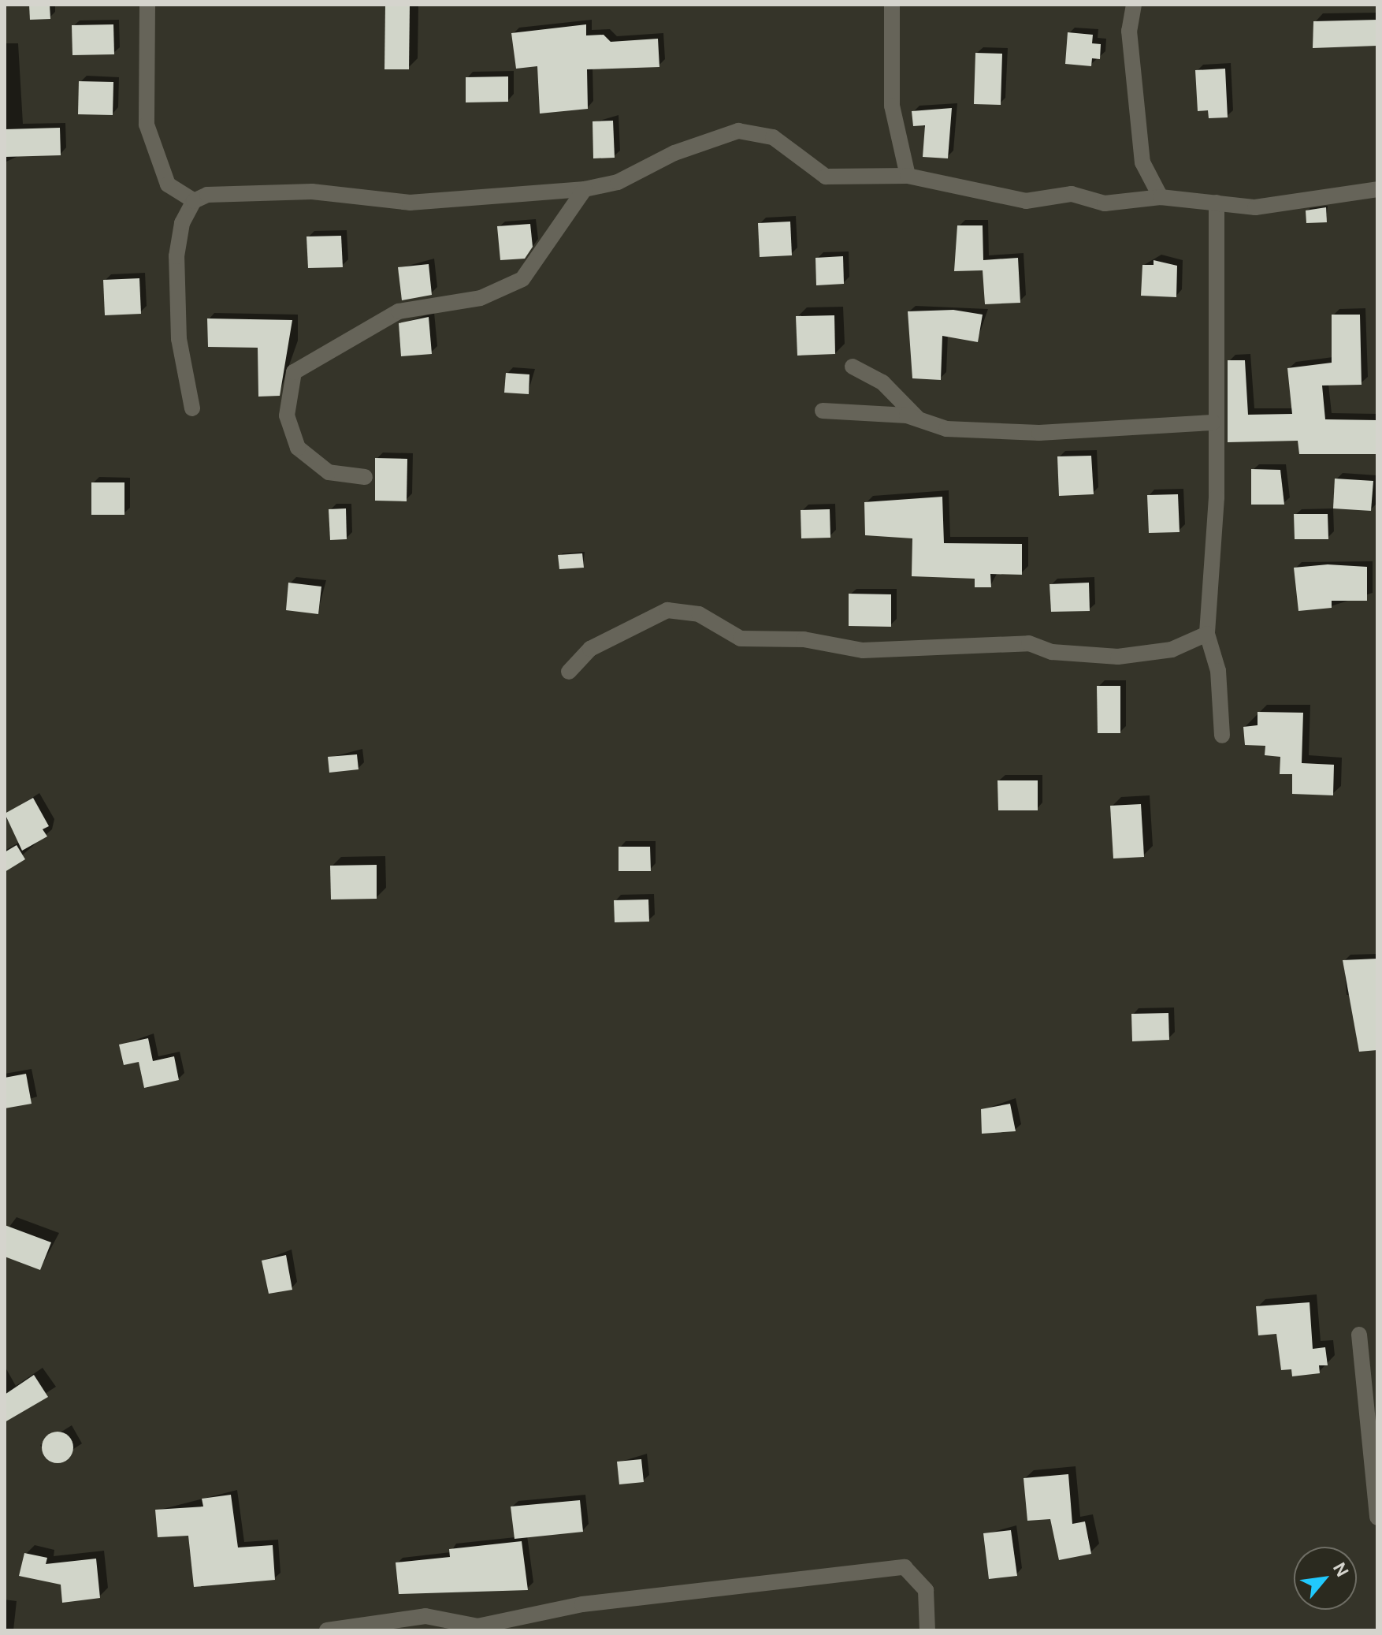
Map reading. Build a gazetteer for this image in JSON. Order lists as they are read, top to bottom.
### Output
{
  "north": "top right"
}
